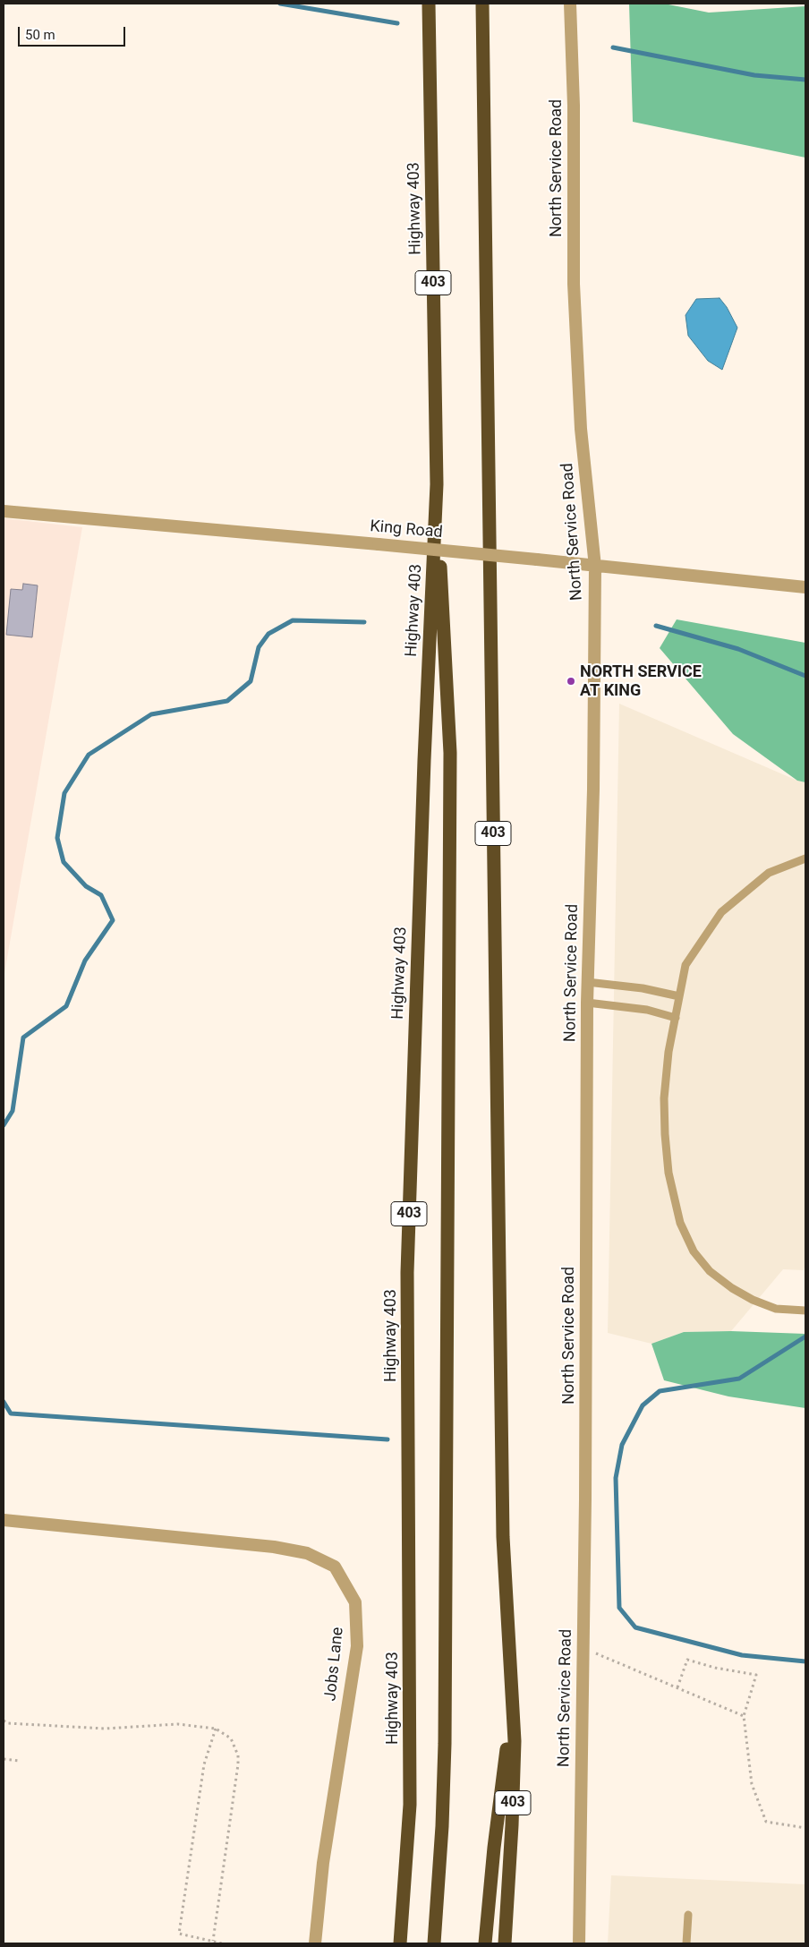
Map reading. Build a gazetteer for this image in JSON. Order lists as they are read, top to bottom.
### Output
{
  "streets": {
    "highway": ["Highway 403", "403"],
    "street": ["North Service Road", "King Road", "Jobs Lane"]
  },
  "crossings": [
    ["North Service Road", "King Road"]
  ],
  "places": ["NORTH SERVICE AT KING"],
  "scale_bar": "50 m"
}
